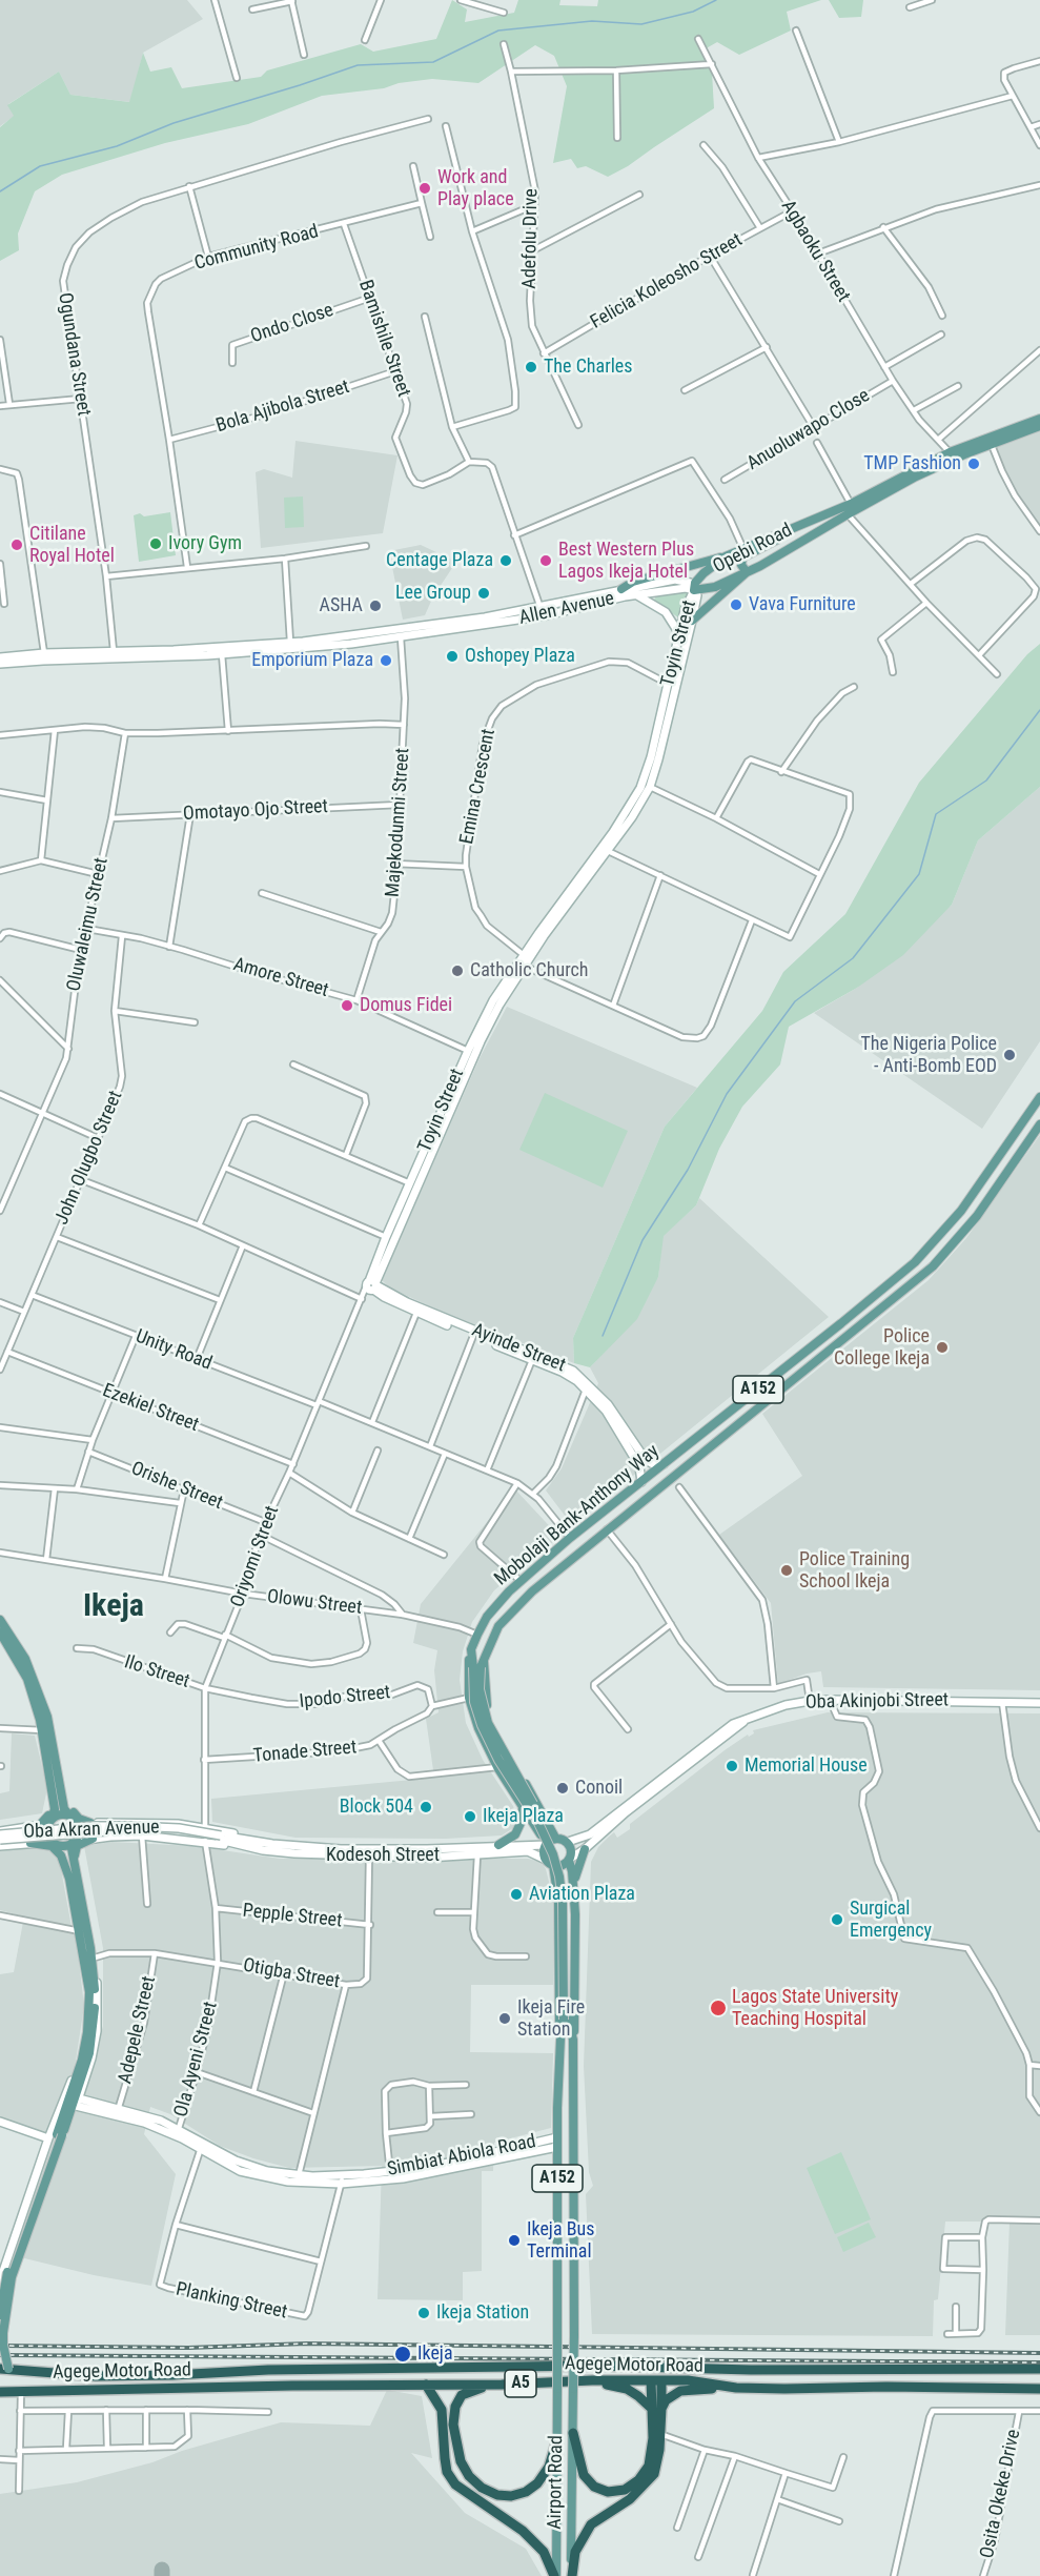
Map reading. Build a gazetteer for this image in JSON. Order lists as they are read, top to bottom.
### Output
{
  "streets": {
    "highway": ["Agege Motor Road", "A5"],
    "main road": [
      "Opebi Road",
      "A152",
      "Mobolaji Bank-Anthony Way",
      "Airport Road"
    ],
    "street": [
      "Adefolu Drive",
      "Community Road",
      "Agbaoku Street",
      "Felicia Koleosho Street",
      "Ondo Close",
      "Bamishile Street",
      "Ogundana Street",
      "Bola Ajibola Street",
      "Anuoluwapo Close",
      "Allen Avenue",
      "Toyin Street",
      "Emina Crescent",
      "Omotayo Ojo Street",
      "Majekodunmi Street",
      "Oluwaleimu Street",
      "Amore Street",
      "John Olugbo Street",
      "Ayinde Street",
      "Unity Road",
      "Ezekiel Street",
      "Orishe Street",
      "Oriyomi Street",
      "Olowu Street",
      "Ilo Street",
      "Ipodo Street",
      "Oba Akinjobi Street",
      "Tonade Street",
      "Oba Akran Avenue",
      "Kodesoh Street",
      "Pepple Street",
      "Otigba Street",
      "Adepele Street",
      "Ola Ayeni Street",
      "Simbiat Abiola Road",
      "Planking Street",
      "Osita Okeke Drive"
    ]
  },
  "crossings": [
    ["Adefolu Drive", "Felicia Koleosho Street"],
    ["Community Road", "Bamishile Street"],
    ["Community Road", "Bola Ajibola Street"],
    ["Agbaoku Street", "Felicia Koleosho Street"],
    ["Agbaoku Street", "Anuoluwapo Close"],
    ["Agbaoku Street", "Opebi Road"],
    ["Ondo Close", "Bamishile Street"],
    ["Bamishile Street", "Bola Ajibola Street"],
    ["Ogundana Street", "Allen Avenue"],
    ["Opebi Road", "Allen Avenue"],
    ["Opebi Road", "Toyin Street"],
    ["Allen Avenue", "Toyin Street"],
    ["Allen Avenue", "Majekodunmi Street"],
    ["Toyin Street", "Emina Crescent"],
    ["Toyin Street", "Amore Street"],
    ["Toyin Street", "Ayinde Street"],
    ["Toyin Street", "Oriyomi Street"],
    ["Omotayo Ojo Street", "Majekodunmi Street"],
    ["Omotayo Ojo Street", "Oluwaleimu Street"],
    ["Majekodunmi Street", "Amore Street"],
    ["Oluwaleimu Street", "Amore Street"],
    ["Amore Street", "John Olugbo Street"],
    ["John Olugbo Street", "Unity Road"],
    ["John Olugbo Street", "Ezekiel Street"],
    ["Ayinde Street", "Mobolaji Bank-Anthony Way"],
    ["Unity Road", "Mobolaji Bank-Anthony Way"],
    ["Unity Road", "Oriyomi Street"],
    ["Ezekiel Street", "Oriyomi Street"],
    ["Orishe Street", "Oriyomi Street"],
    ["Mobolaji Bank-Anthony Way", "Olowu Street"],
    ["Mobolaji Bank-Anthony Way", "Simbiat Abiola Road"],
    ["Mobolaji Bank-Anthony Way", "Airport Road"],
    ["Oriyomi Street", "Olowu Street"],
    ["Oriyomi Street", "Ilo Street"],
    ["Oriyomi Street", "Ipodo Street"],
    ["Oriyomi Street", "Tonade Street"],
    ["Ilo Street", "Ipodo Street"],
    ["Ipodo Street", "Tonade Street"],
    ["Oba Akinjobi Street", "Kodesoh Street"],
    ["Oba Akran Avenue", "Kodesoh Street"],
    ["Kodesoh Street", "Otigba Street"],
    ["Pepple Street", "Otigba Street"],
    ["Pepple Street", "Ola Ayeni Street"],
    ["Otigba Street", "Adepele Street"],
    ["Otigba Street", "Ola Ayeni Street"],
    ["Adepele Street", "Simbiat Abiola Road"],
    ["Ola Ayeni Street", "Simbiat Abiola Road"],
    ["Simbiat Abiola Road", "Planking Street"]
  ],
  "districts": ["Ikeja"],
  "places": [
    "Work and Play place",
    "The Charles",
    "TMP Fashion",
    "Ivory Gym",
    "Citilane Royal Hotel",
    "Centage Plaza",
    "Best Western Plus Lagos Ikeja Hotel",
    "Lee Group",
    "Vava Furniture",
    "ASHA",
    "Oshopey Plaza",
    "Emporium Plaza",
    "Catholic Church",
    "Domus Fidei",
    "The Nigeria Police - Anti-Bomb EOD",
    "Police College Ikeja",
    "Police Training School Ikeja",
    "Memorial House",
    "Conoil",
    "Block 504",
    "Ikeja Plaza",
    "Aviation Plaza",
    "Surgical Emergency",
    "Lagos State University Teaching Hospital",
    "Ikeja Fire Station",
    "Ikeja Bus Terminal",
    "Ikeja Station",
    "Ikeja"
  ]
}
